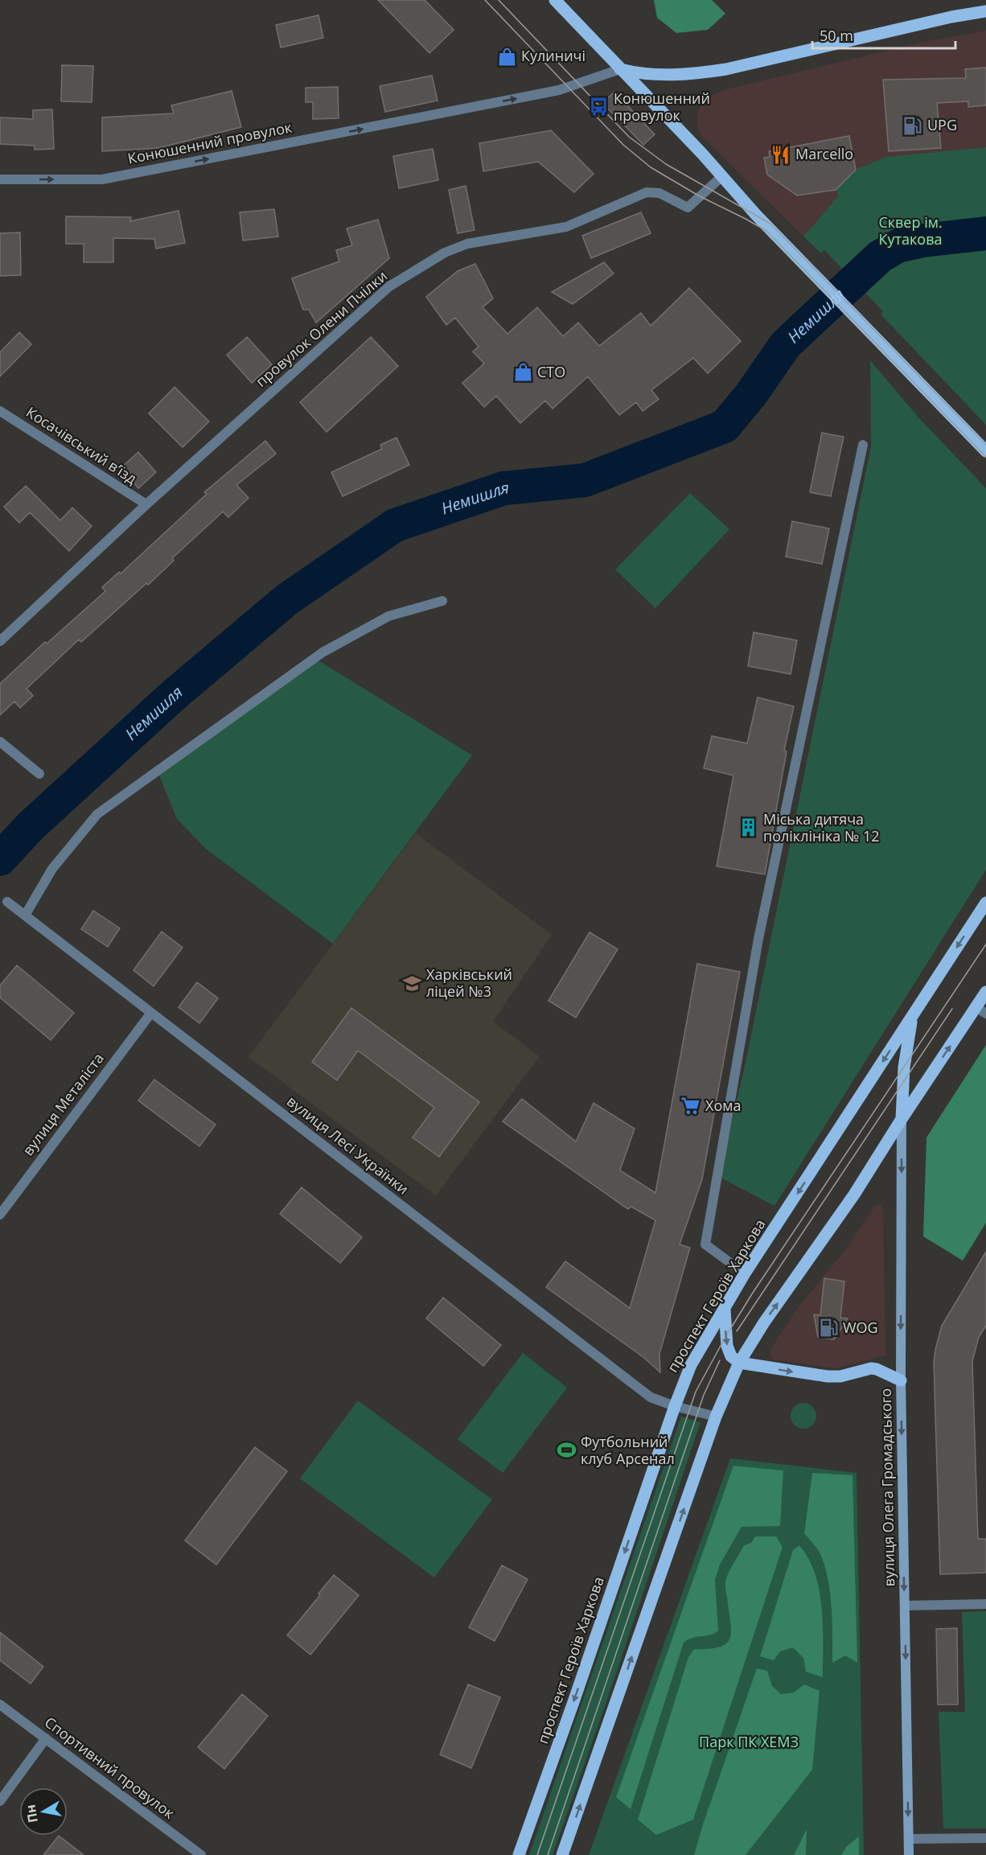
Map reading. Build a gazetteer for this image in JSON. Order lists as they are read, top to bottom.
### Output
{
  "streets": {
    "main road": ["проспект Героїв Харкова", "вулиця Олега Громадського"],
    "street": [
      "Конюшенний провулок",
      "провулок Олени Пчілки",
      "Косачівський в’їзд",
      "вулиця Металіста",
      "вулиця Лесі Українки",
      "Спортивний провулок"
    ]
  },
  "crossings": [
    ["провулок Олени Пчілки", "Косачівський в’їзд"],
    ["вулиця Металіста", "вулиця Лесі Українки"],
    ["вулиця Лесі Українки", "проспект Героїв Харкова"]
  ],
  "one_way": ["Конюшенний провулок", "вулиця Олега Громадського"],
  "water": ["Немишля"],
  "parks": ["Сквер ім. Кутакова", "Парк ПК ХЕМЗ"],
  "places": {
    "shop": ["Кулиничі", "СТО"],
    "bus stop": ["Конюшенний провулок"],
    "fuel station": ["UPG", "WOG"],
    "restaurant": ["Marcello"],
    "building": ["Міська дитяча поліклініка № 12"],
    "school or university": ["Харківський ліцей №3"],
    "supermarket": ["Хома"],
    "sports": ["Футбольний клуб Арсенал"]
  },
  "scale_bar": "50 m",
  "north": "left"
}
